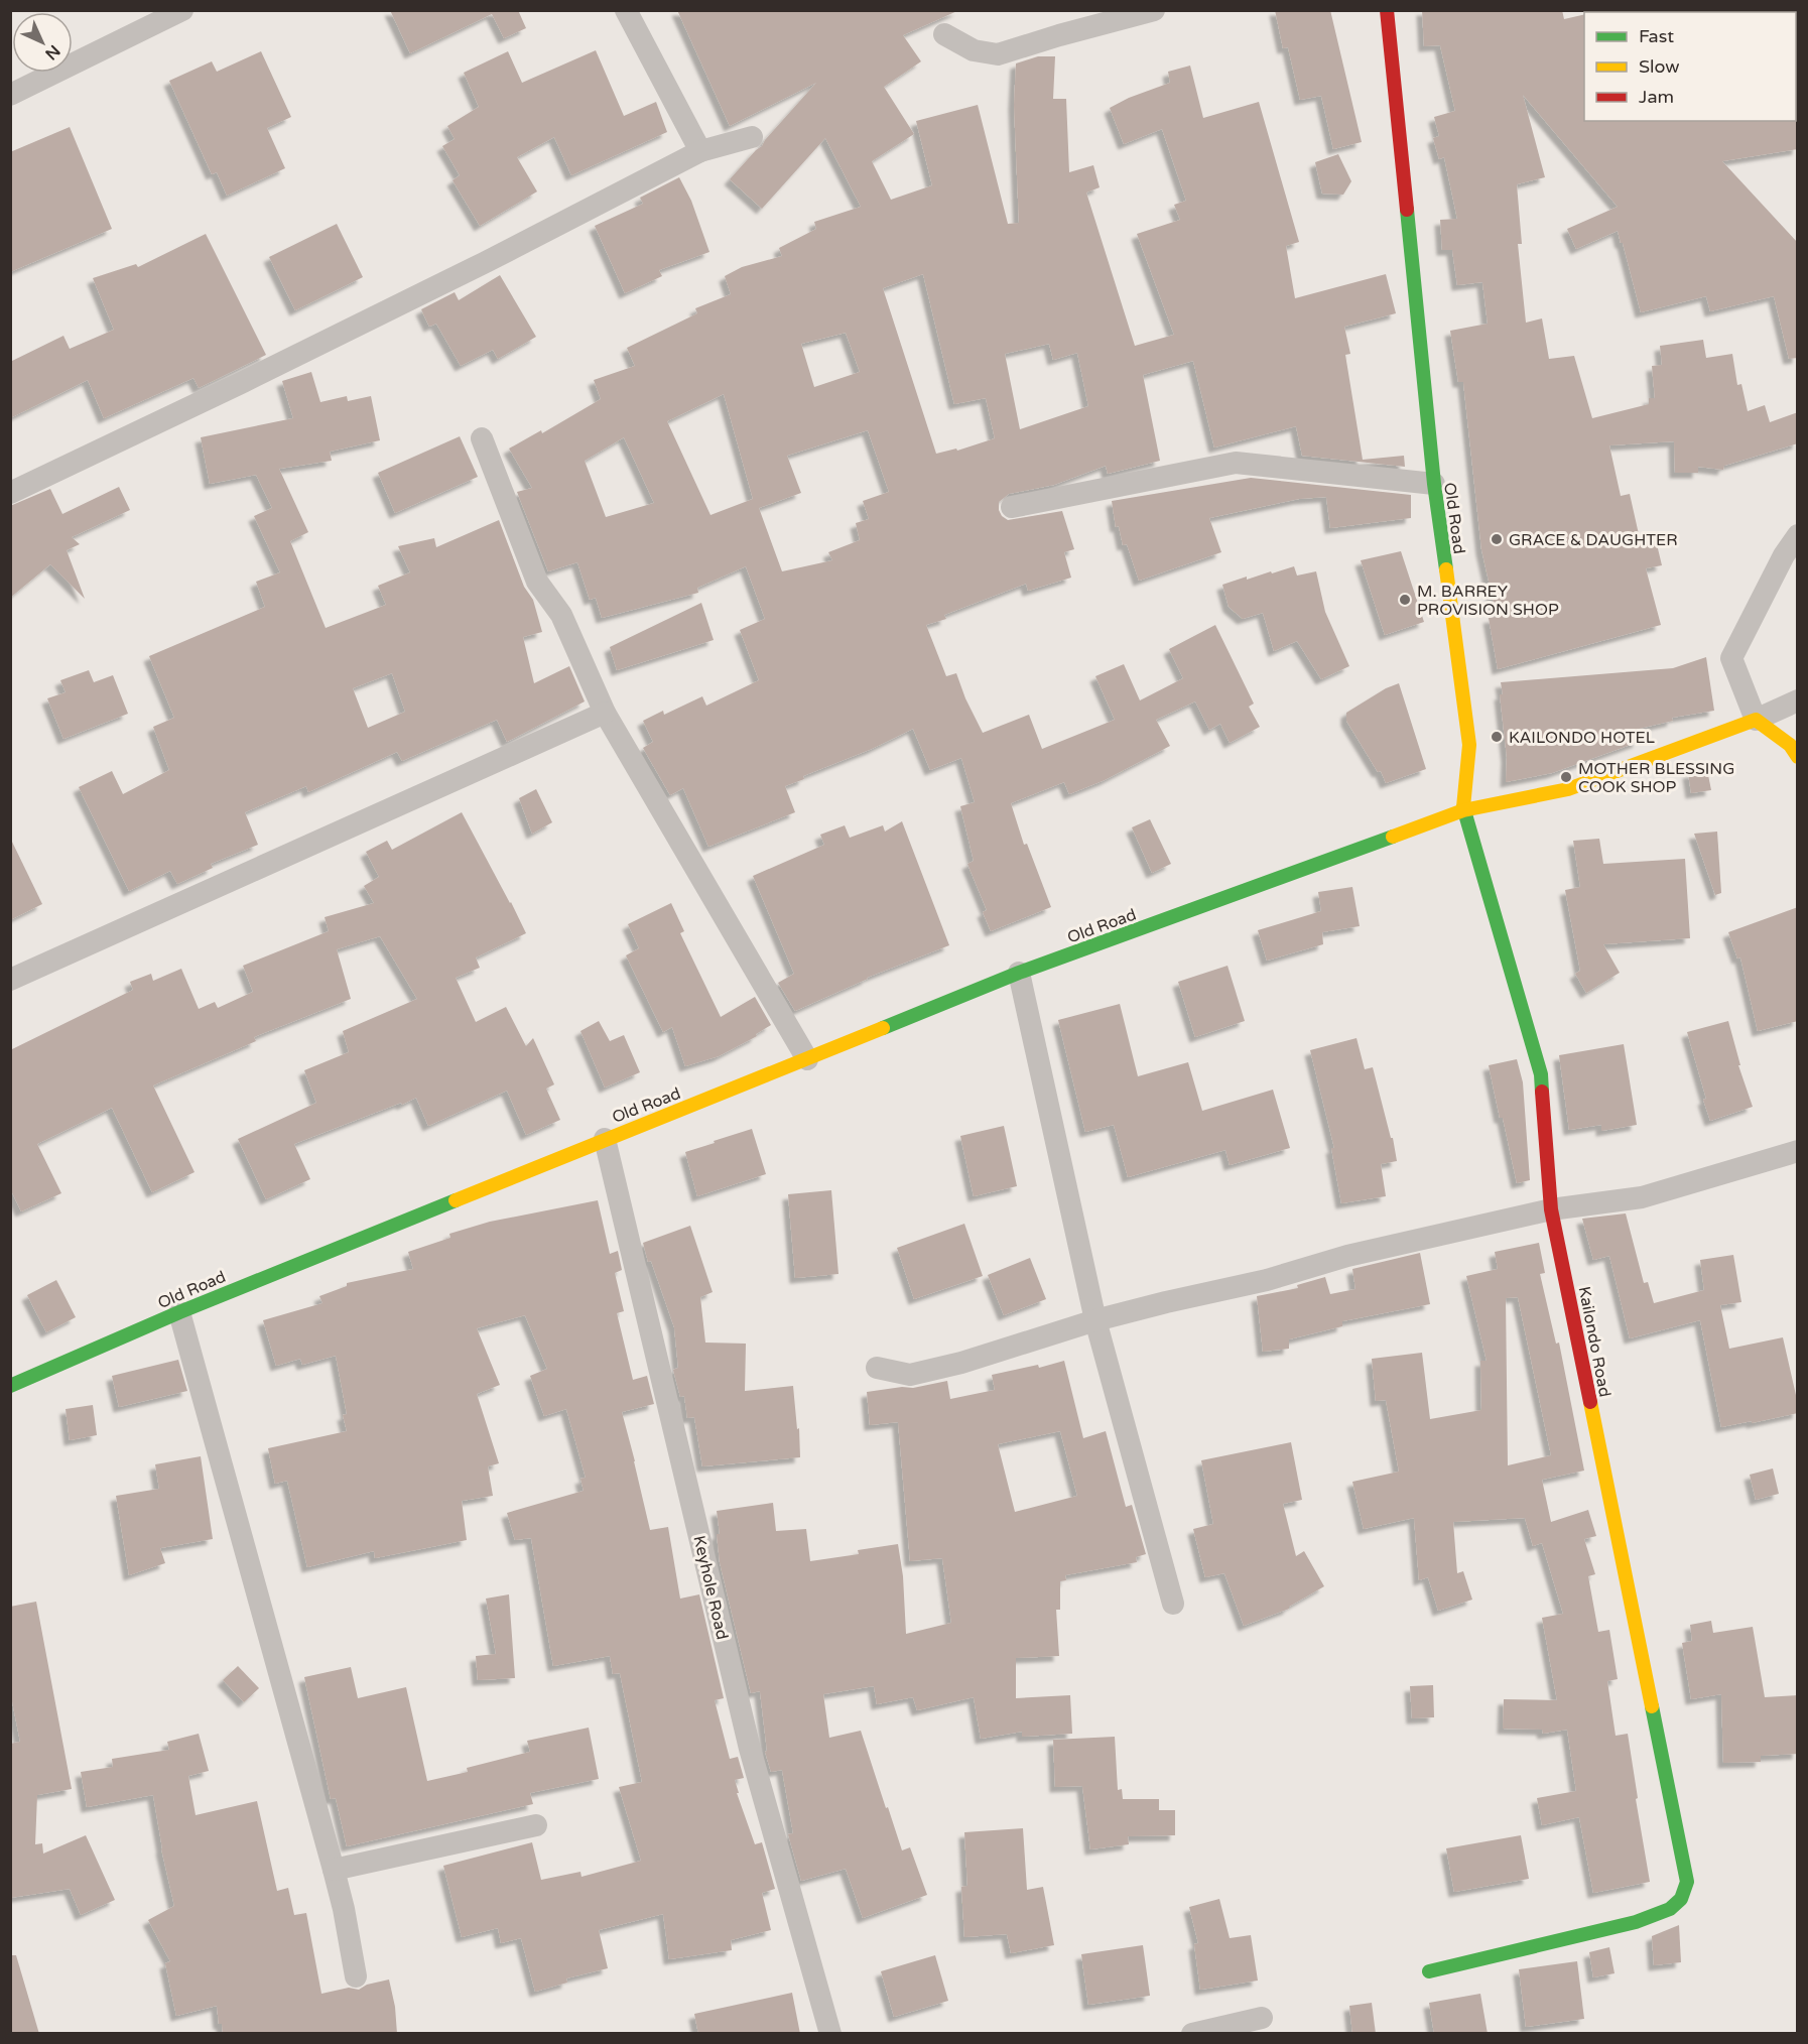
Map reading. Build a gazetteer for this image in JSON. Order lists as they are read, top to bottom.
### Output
{
  "streets": {
    "street": ["Old Road", "Kailondo Road", "Keyhole Road"]
  },
  "crossings": [
    ["Old Road", "Kailondo Road"],
    ["Old Road", "Keyhole Road"]
  ],
  "places": [
    "GRACE & DAUGHTER",
    "M. BARREY PROVISION SHOP",
    "KAILONDO HOTEL",
    "MOTHER BLESSING COOK SHOP"
  ],
  "legend": ["Fast", "Slow", "Jam"],
  "north": "bottom right"
}
